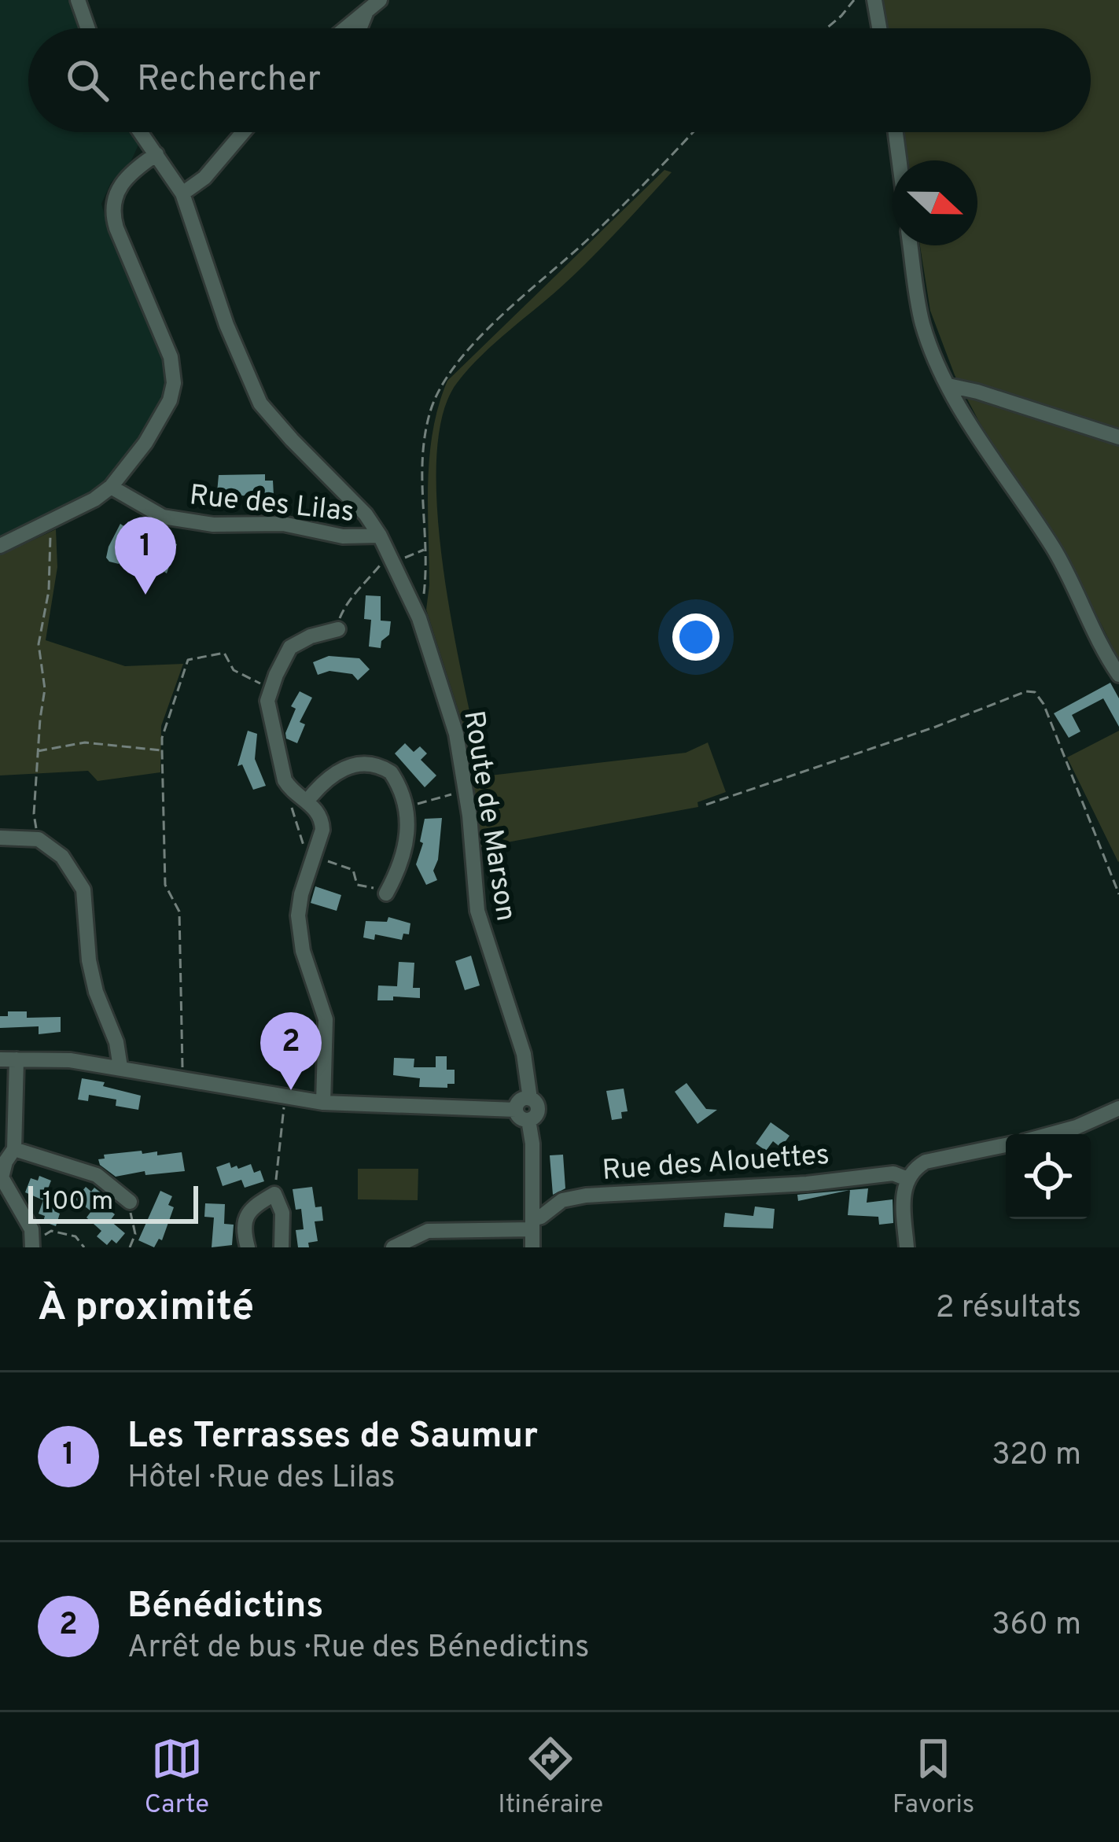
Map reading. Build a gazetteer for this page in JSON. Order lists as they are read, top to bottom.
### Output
{
  "streets": {
    "street": ["Rue des Lilas", "Route de Marson", "Rue des Alouettes"]
  },
  "crossings": [
    ["Rue des Lilas", "Route de Marson"]
  ],
  "scale_bar": "100 m",
  "north": "right",
  "page": {
    "search": "Rechercher",
    "pins": ["1", "2"],
    "scale": "100 m",
    "heading": ["À proximité", "2 résultats"],
    "list": [
      {
        "mark": "1",
        "name": "Les Terrasses de Saumur",
        "note": "Hôtel · Rue des Lilas",
        "value": "320 m"
      },
      {
        "mark": "2",
        "name": "Bénédictins",
        "note": "Arrêt de bus · Rue des Bénedictins",
        "value": "360 m"
      }
    ],
    "nav": ["Carte", "Itinéraire", "Favoris"]
  }
}
